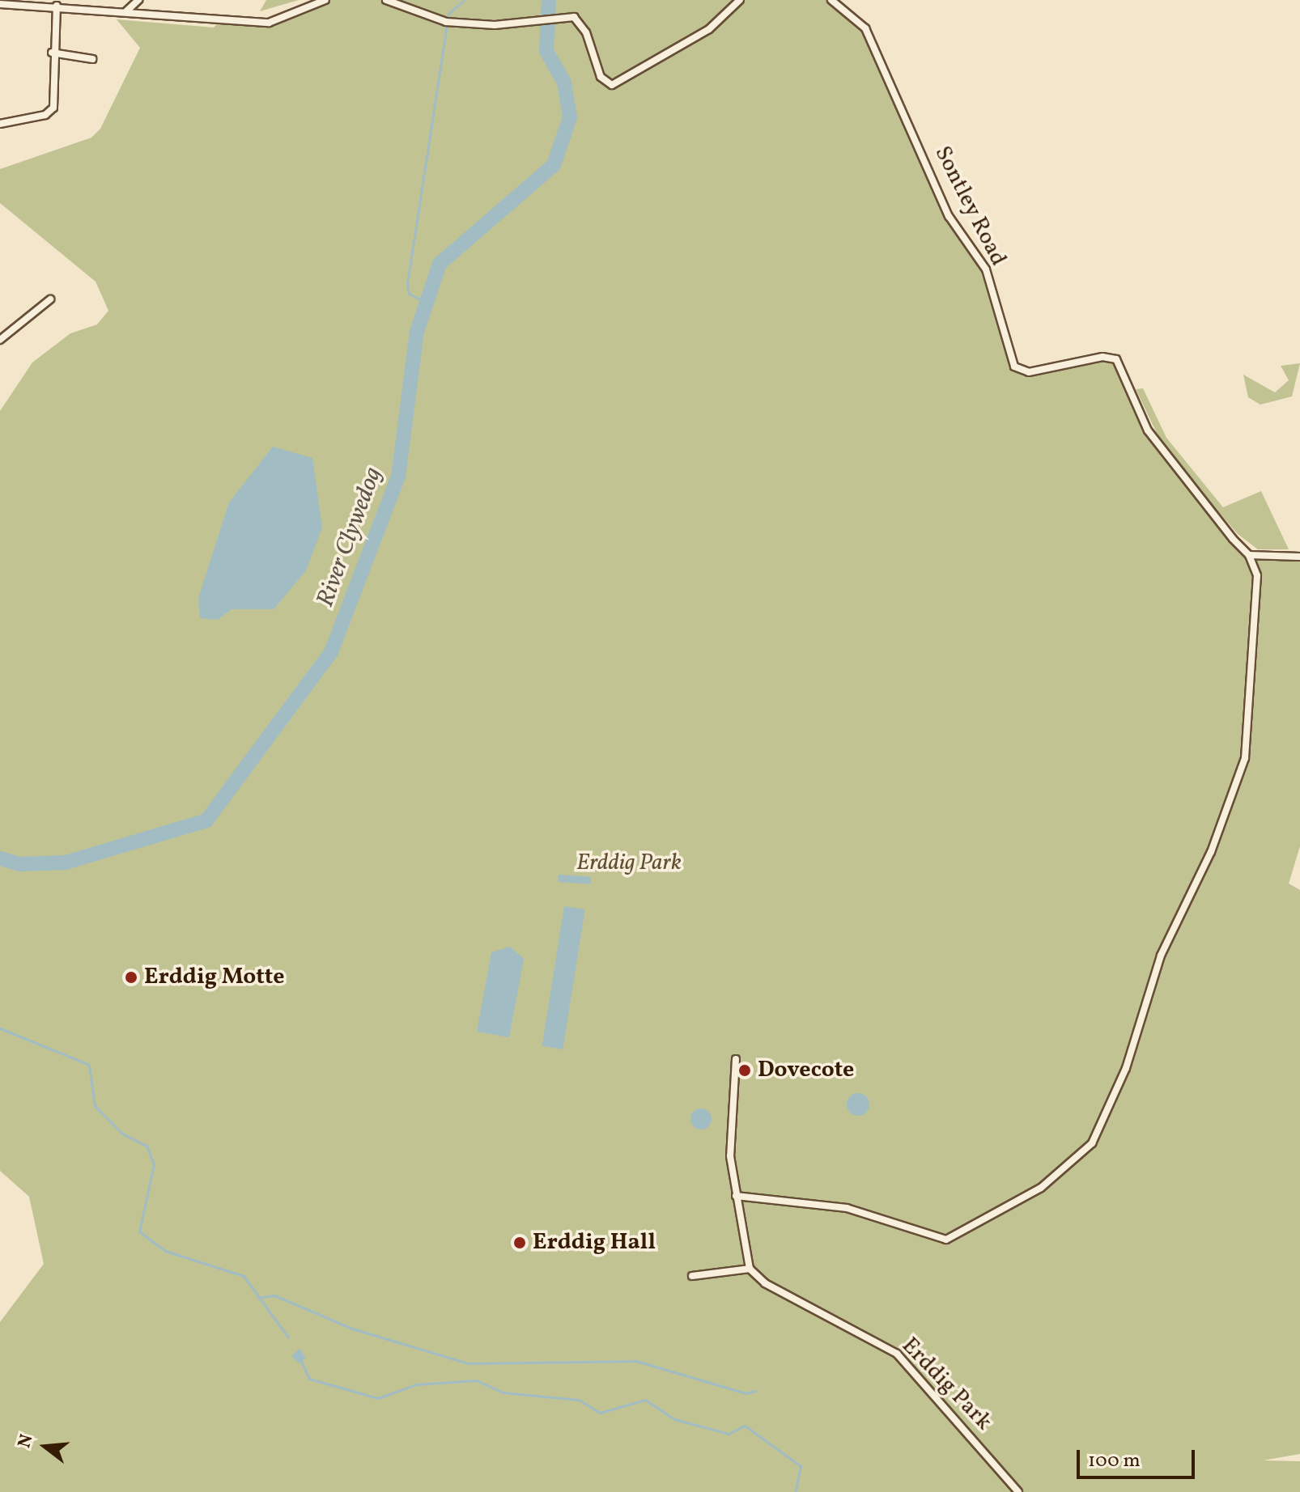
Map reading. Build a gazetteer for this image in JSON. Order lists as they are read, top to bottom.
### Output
{
  "streets": {
    "street": ["Sontley Road", "Erddig Park"]
  },
  "water": ["River Clywedog"],
  "parks": ["Erddig Park"],
  "places": ["Erddig Motte", "Dovecote", "Erddig Hall"],
  "scale_bar": "100 m",
  "north": "left"
}
